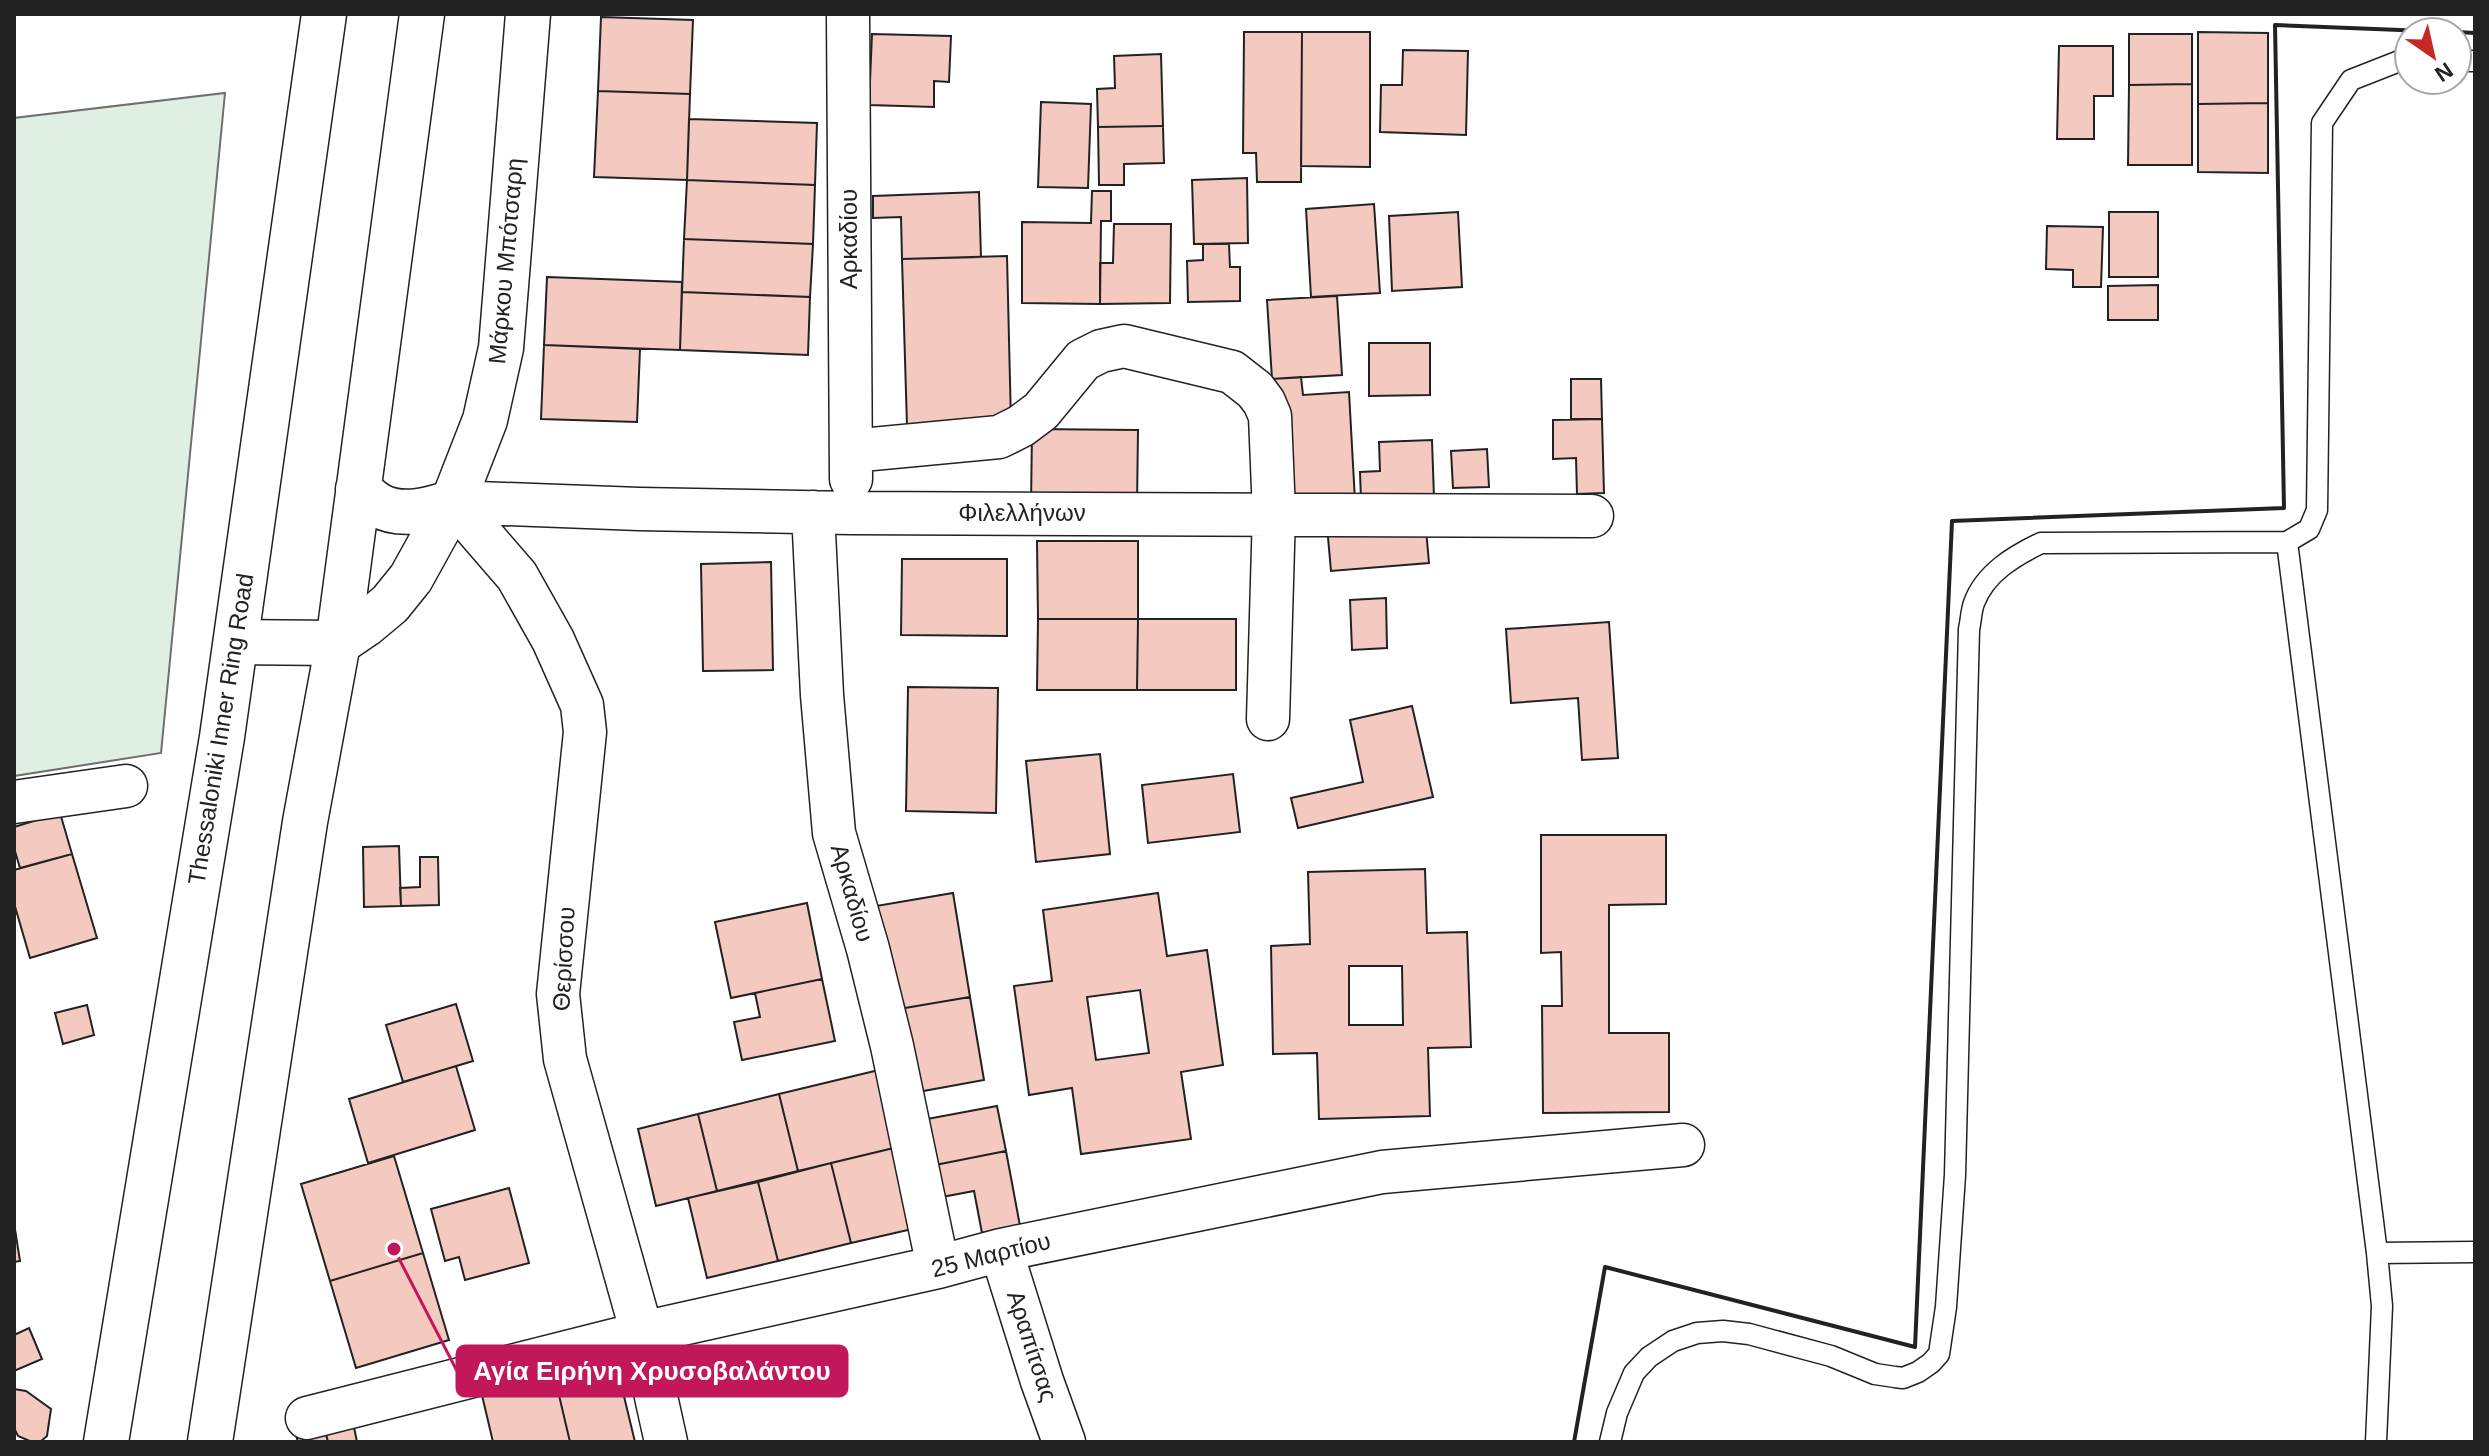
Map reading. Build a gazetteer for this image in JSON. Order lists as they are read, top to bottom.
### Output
{
  "streets": {
    "main road": ["Μάρκου Μπότσαρη", "Thessaloniki Inner Ring Road"],
    "street": [
      "Αρκαδίου",
      "Φιλελλήνων",
      "Θερίσσου",
      "25 Μαρτίου",
      "Αραπίτσας"
    ]
  },
  "crossings": [
    ["Αρκαδίου", "Φιλελλήνων"],
    ["Αρκαδίου", "25 Μαρτίου"],
    ["Μάρκου Μπότσαρη", "Φιλελλήνων"],
    ["Μάρκου Μπότσαρη", "Θερίσσου"],
    ["Φιλελλήνων", "Θερίσσου"],
    ["Θερίσσου", "25 Μαρτίου"],
    ["25 Μαρτίου", "Αραπίτσας"]
  ],
  "places": ["Αγία Ειρήνη Χρυσοβαλάντου"],
  "north": "bottom right"
}
